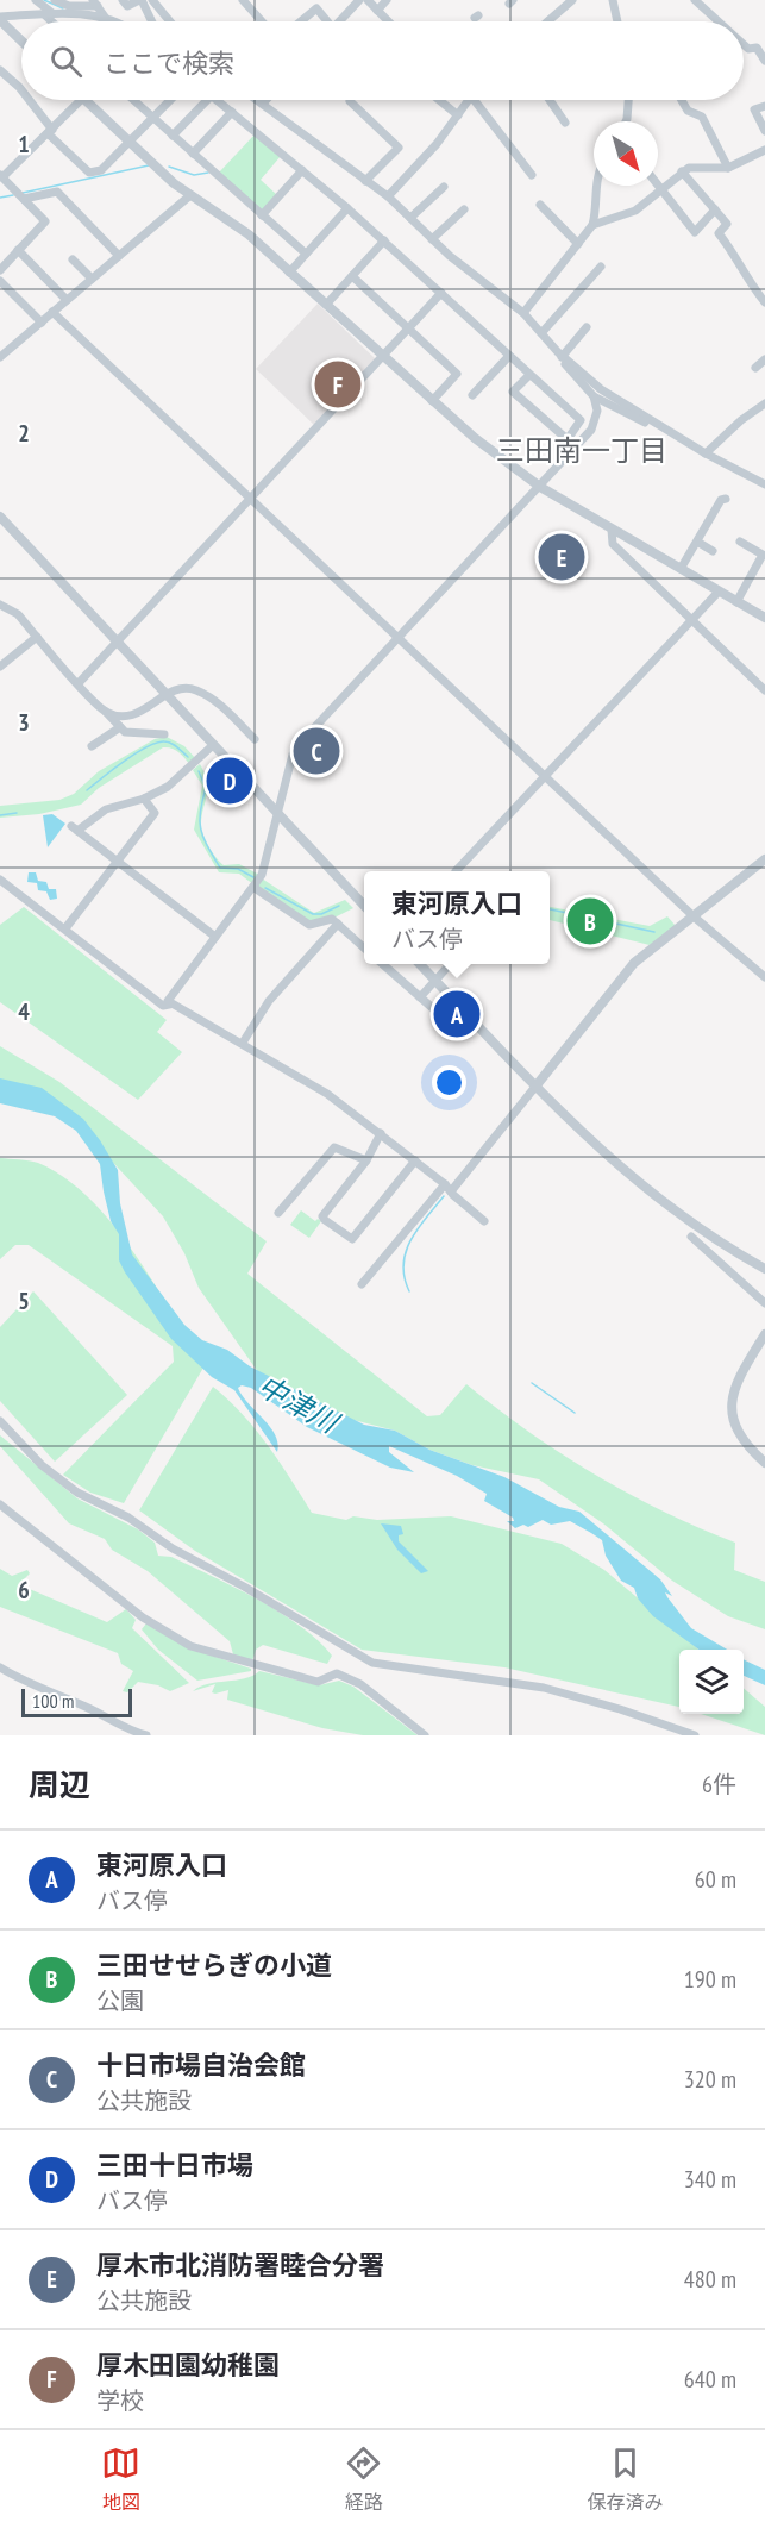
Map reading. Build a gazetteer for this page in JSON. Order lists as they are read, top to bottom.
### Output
{
  "districts": ["三田南一丁目"],
  "water": ["中津川"],
  "scale_bar": "100 m",
  "north": "bottom right",
  "page": {
    "search": "ここで検索",
    "pins": [
      "F",
      "E",
      "C",
      "D",
      "B",
      "A"
    ],
    "popup": ["東河原入口", "バス停"],
    "scale": "100 m",
    "heading": ["周辺", "6件"],
    "list": [
      {
        "mark": "A",
        "name": "東河原入口",
        "note": "バス停",
        "value": "60 m"
      },
      {
        "mark": "B",
        "name": "三田せせらぎの小道",
        "note": "公園",
        "value": "190 m"
      },
      {
        "mark": "C",
        "name": "十日市場自治会館",
        "note": "公共施設",
        "value": "320 m"
      },
      {
        "mark": "D",
        "name": "三田十日市場",
        "note": "バス停",
        "value": "340 m"
      },
      {
        "mark": "E",
        "name": "厚木市北消防署睦合分署",
        "note": "公共施設",
        "value": "480 m"
      },
      {
        "mark": "F",
        "name": "厚木田園幼稚園",
        "note": "学校",
        "value": "640 m"
      }
    ],
    "nav": ["地図", "経路", "保存済み"]
  },
  "grid": {
    "rows": [
      "1",
      "2",
      "3",
      "4",
      "5",
      "6"
    ]
  }
}
